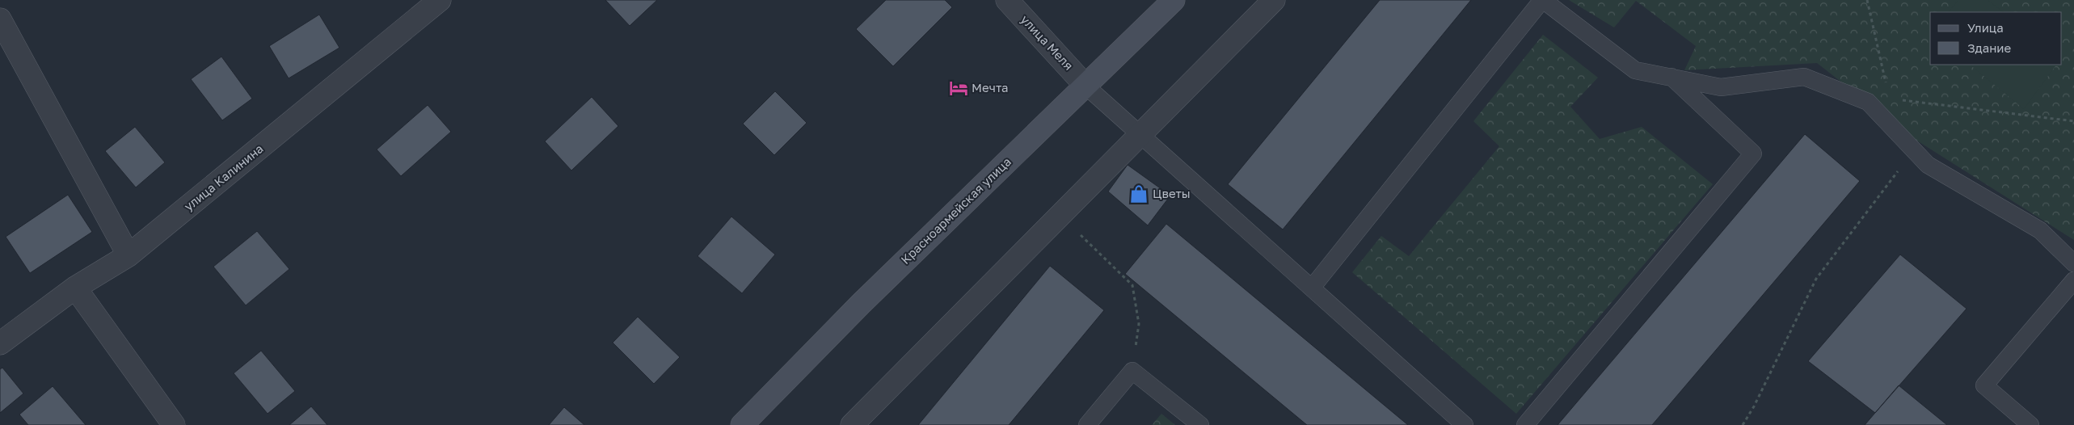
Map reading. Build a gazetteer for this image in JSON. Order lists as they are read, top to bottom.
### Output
{
  "streets": {
    "street": ["улица Меля", "улица Калинина", "Красноармейская улица"]
  },
  "crossings": [
    ["улица Меля", "Красноармейская улица"]
  ],
  "places": {
    "hotel": ["Мечта"],
    "shop": ["Цветы"]
  },
  "legend": ["Улица", "Здание"]
}
